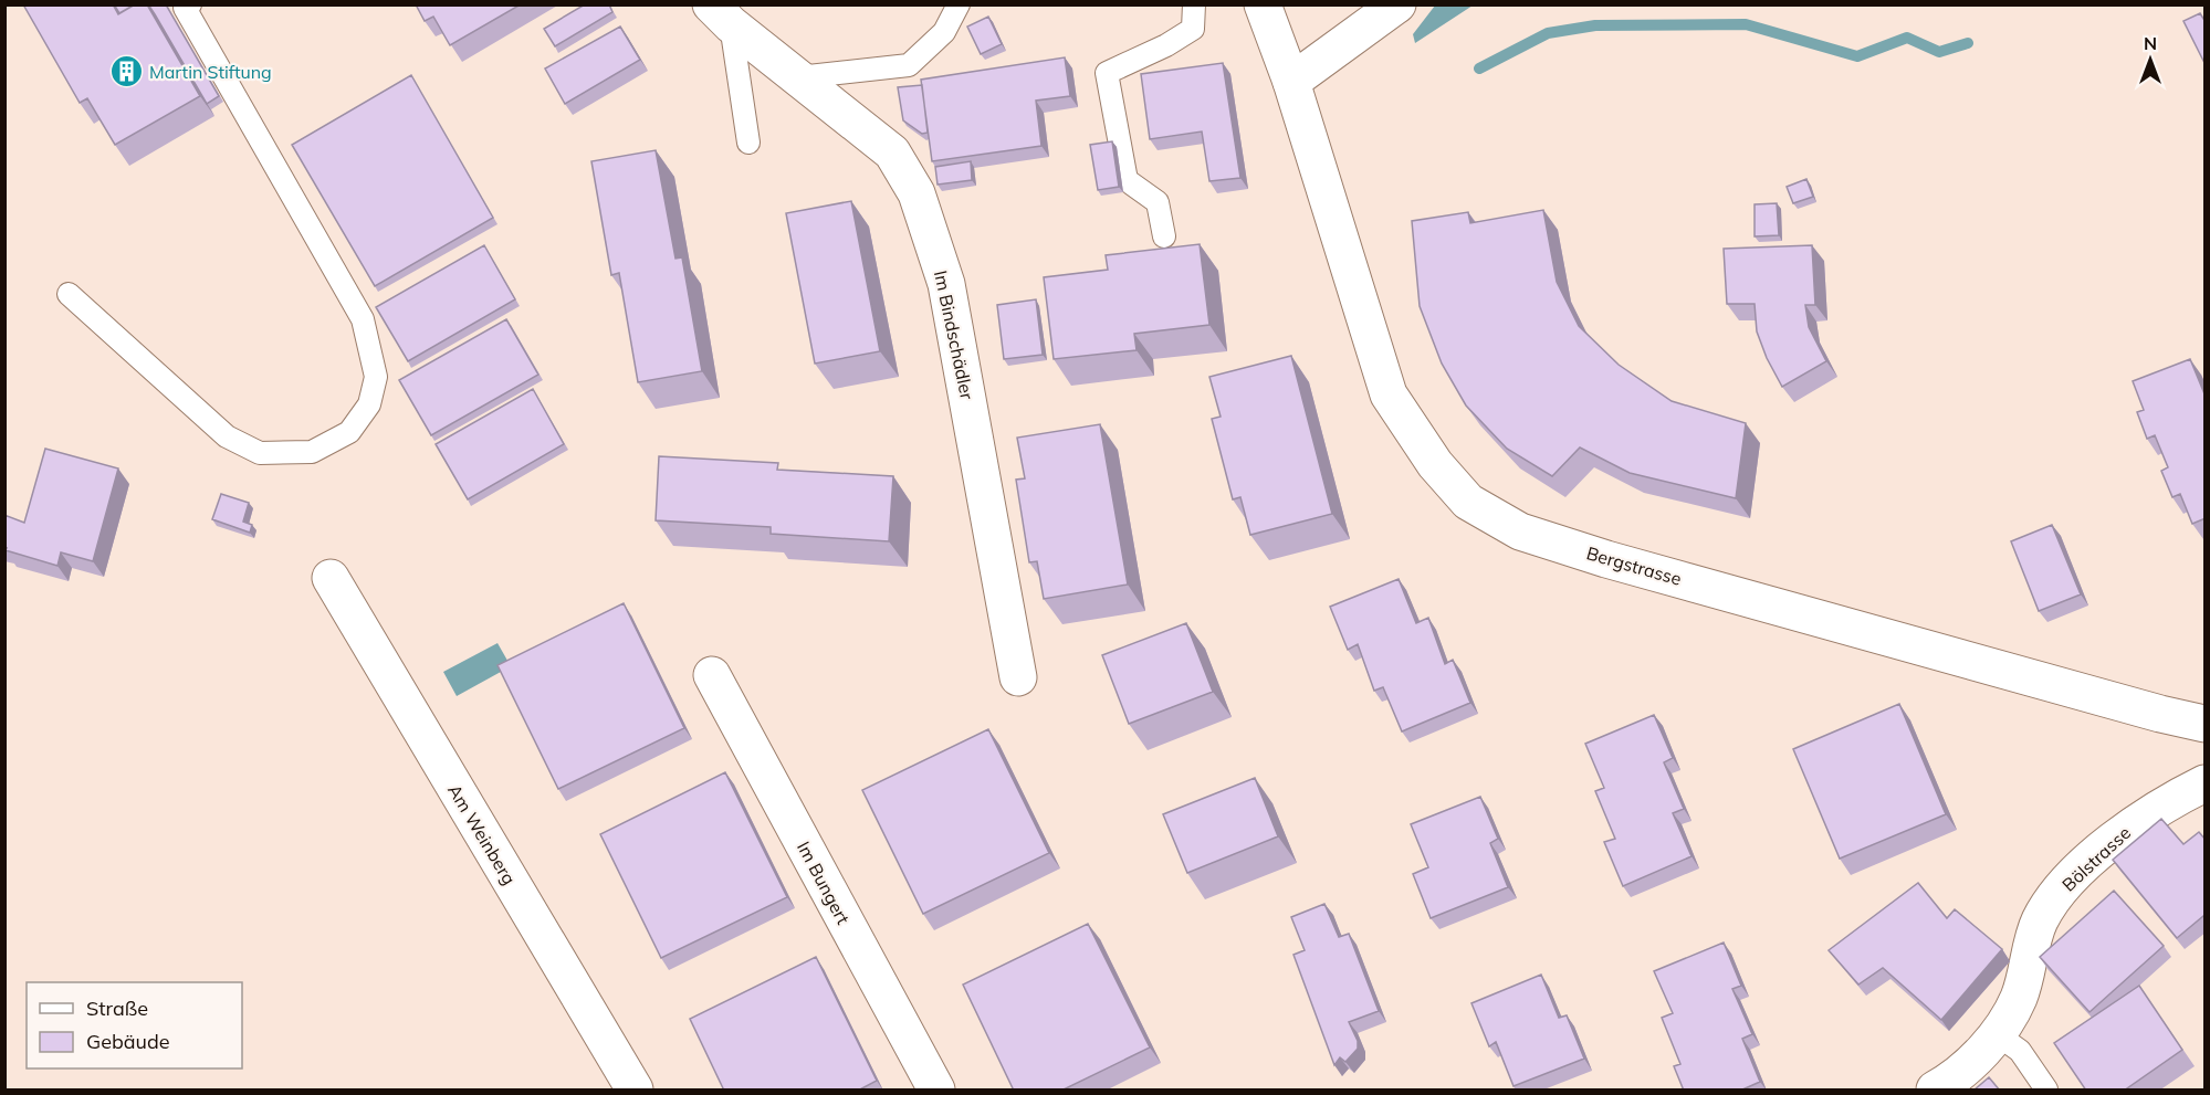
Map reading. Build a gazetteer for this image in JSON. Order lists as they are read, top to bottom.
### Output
{
  "streets": {
    "street": [
      "Im Bindschädler",
      "Bergstrasse",
      "Am Weinberg",
      "Bölstrasse",
      "Im Bungert"
    ]
  },
  "places": {
    "building": ["Martin Stiftung"]
  },
  "legend": ["Straße", "Gebäude"],
  "north": "top"
}
